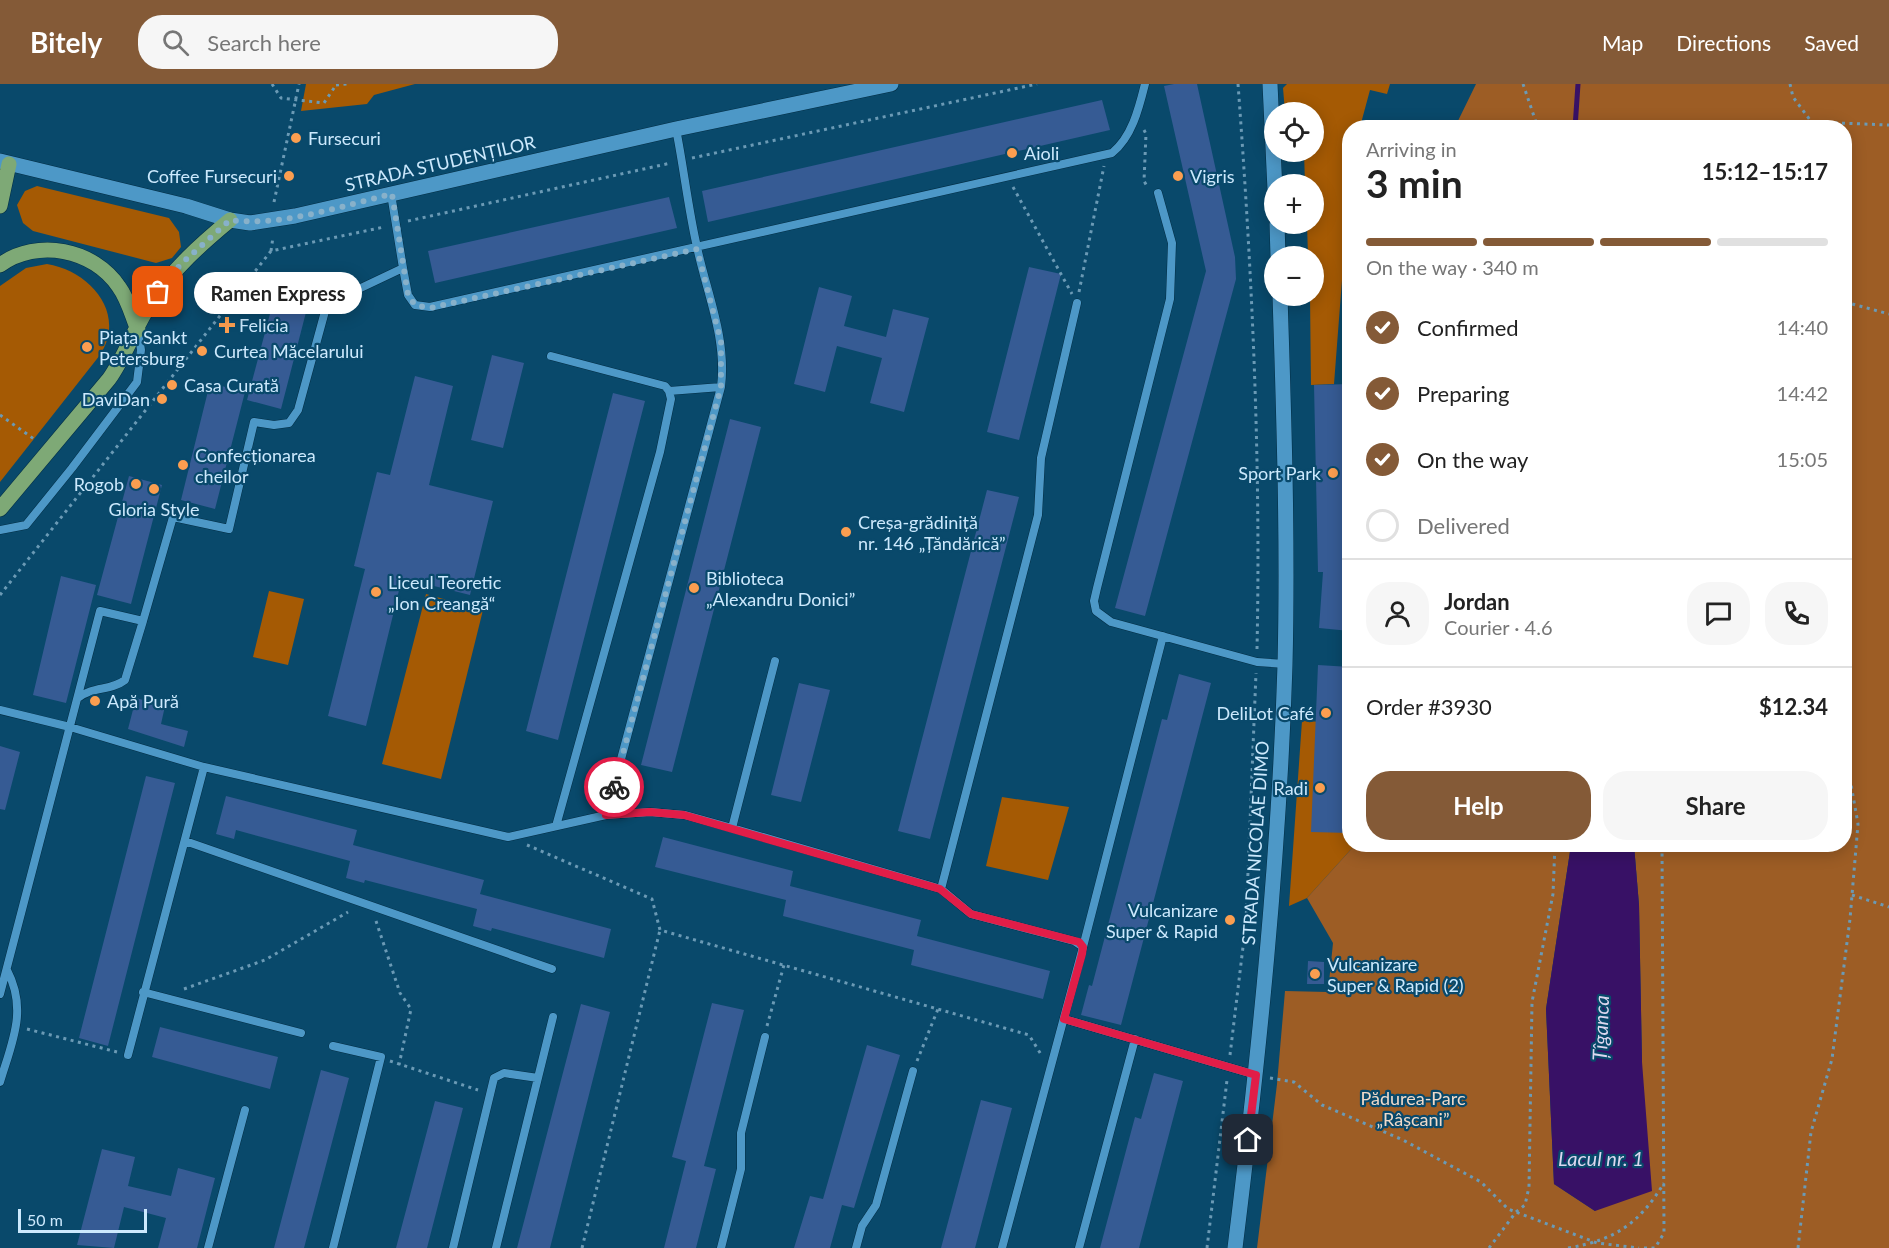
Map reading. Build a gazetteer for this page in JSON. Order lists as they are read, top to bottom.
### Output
{
  "streets": {
    "main road": ["STRADA STUDENȚILOR", "STRADA NICOLAE DIMO"]
  },
  "water": ["Țîganca", "Lacul nr. 1"],
  "parks": ["Pădurea-Parc „Râșcani”"],
  "places": {
    "other": [
      "Fursecuri",
      "Aioli",
      "Coffee Fursecuri",
      "Vigris",
      "Ramen Express",
      "Piața Sankt Petersburg",
      "Curtea Măcelarului",
      "Casa Curată",
      "DaviDan",
      "Confecționarea cheilor",
      "Sport Park",
      "Rogob",
      "Gloria Style",
      "Creșa-grădiniță nr. 146 „Țăndărică”",
      "Biblioteca „Alexandru Donici”",
      "Liceul Teoretic „Ion Creangă“",
      "Apă Pură",
      "DeliLot Café",
      "Radi",
      "Vulcanizare Super & Rapid",
      "Vulcanizare Super & Rapid (2)"
    ],
    "health": ["Felicia"]
  },
  "scale_bar": "50 m",
  "page": {
    "header": "Bitely",
    "search": "Search here",
    "nav": ["Map", "Directions", "Saved"],
    "map_buttons": ["+", "−"],
    "heading": ["3 min", "Arriving in", "15:12–15:17"],
    "panel": [
      "Jordan",
      "Courier · 4.6",
      "Order #3930",
      "$12.34"
    ],
    "bar": "On the way · 340 m",
    "bubble": "Ramen Express",
    "list": [
      ["Confirmed", "14:40"],
      ["Preparing", "14:42"],
      ["On the way", "15:05"],
      "Delivered"
    ],
    "buttons": ["Help", "Share"],
    "scale": "50 m"
  }
}
